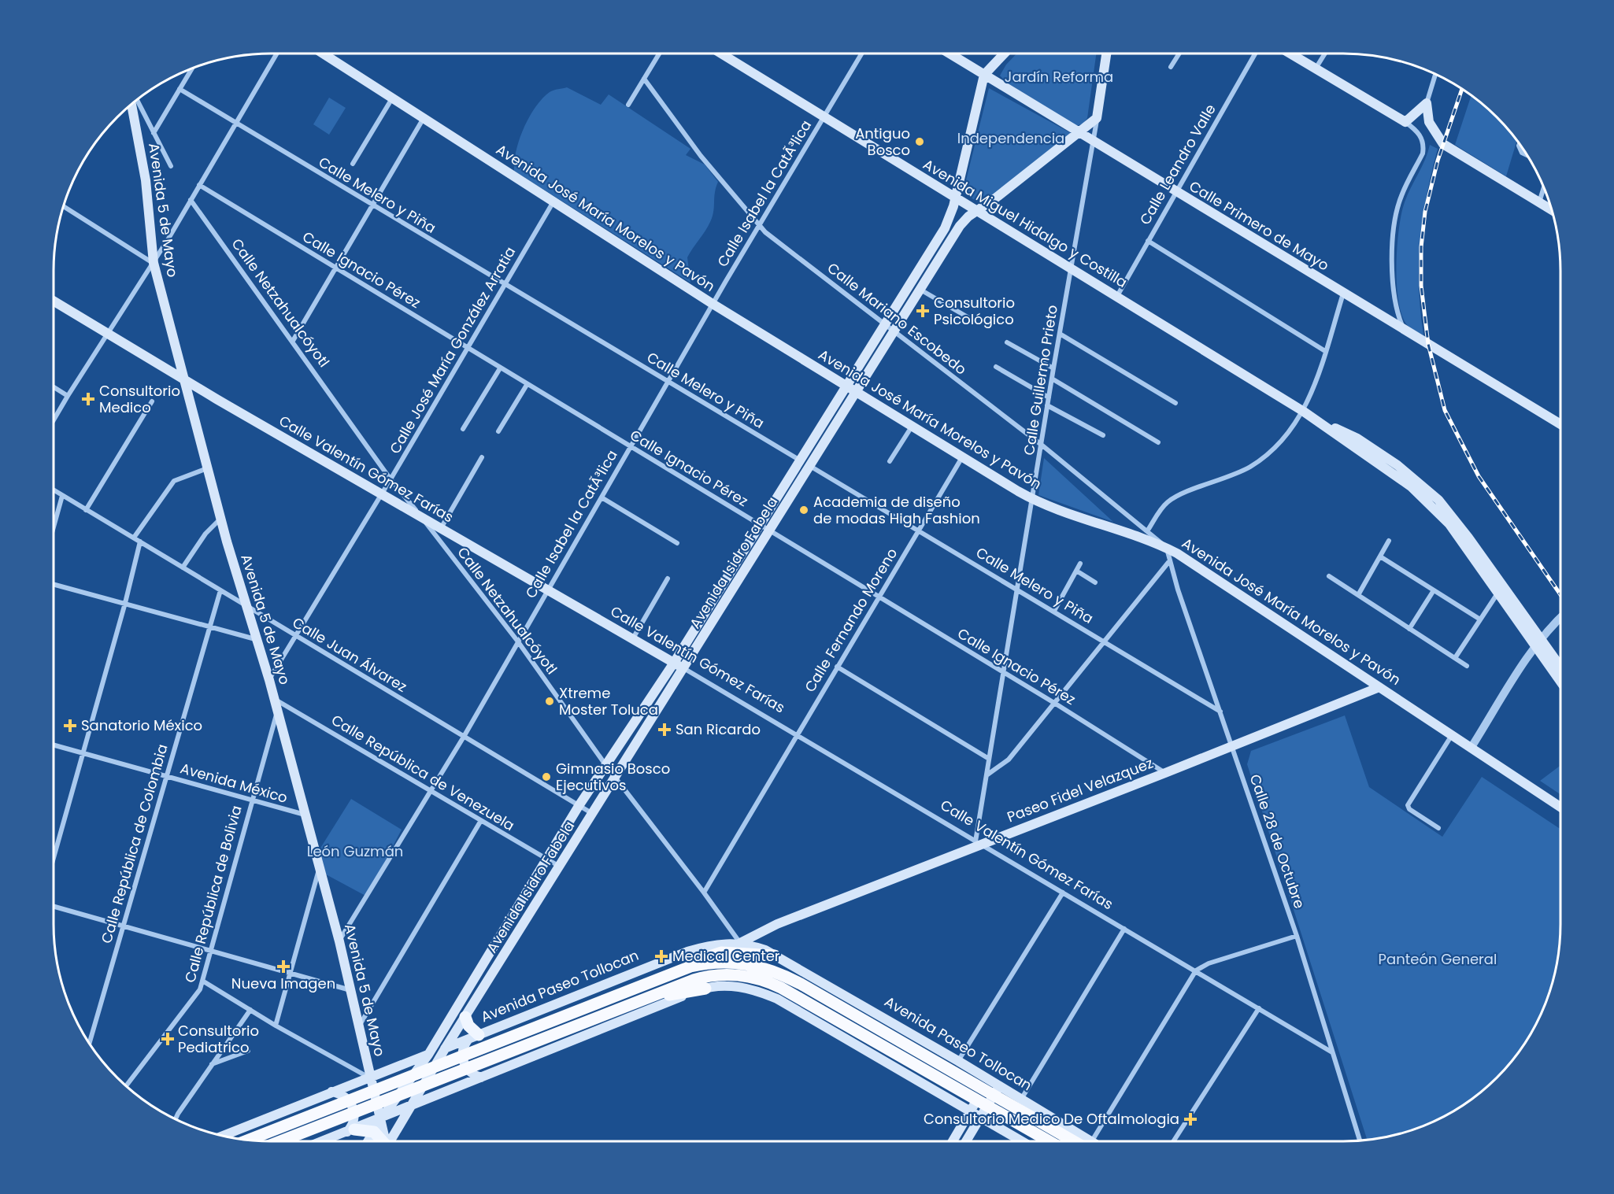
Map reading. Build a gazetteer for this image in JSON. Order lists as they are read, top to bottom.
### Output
{
  "streets": {
    "highway": ["Avenida Paseo Tollocan"],
    "main road": [
      "Avenida 5 de Mayo",
      "Avenida José María Morelos y Pavón",
      "Avenida Miguel Hidalgo y Costilla",
      "Calle Primero de Mayo",
      "Calle Valentín Gómez Farías",
      "Avenida Isidro Fabela",
      "Paseo Fidel Velazquez"
    ],
    "street": [
      "Calle Leandro Valle",
      "Calle Isabel la CatÃ³lica",
      "Calle Melero y Piña",
      "Calle Ignacio Pérez",
      "Calle Netzahualcóyotl",
      "Calle Mariano Escobedo",
      "Calle José María González Arratia",
      "Calle Guillermo Prieto",
      "Calle Fernando Moreno",
      "Calle Juan Álvarez",
      "Calle República de Venezuela",
      "Avenida México",
      "Calle 28 de Octubre",
      "Calle República de Colombia",
      "Calle República de Bolivia"
    ]
  },
  "crossings": [
    ["Calle Leandro Valle", "Avenida Miguel Hidalgo y Costilla"],
    ["Calle Leandro Valle", "Calle Primero de Mayo"],
    ["Calle Isabel la CatÃ³lica", "Calle Melero y Piña"],
    ["Calle Isabel la CatÃ³lica", "Avenida 5 de Mayo"],
    ["Calle Isabel la CatÃ³lica", "Avenida José María Morelos y Pavón"],
    ["Calle Isabel la CatÃ³lica", "Avenida Miguel Hidalgo y Costilla"],
    ["Calle Isabel la CatÃ³lica", "Calle Ignacio Pérez"],
    ["Calle Isabel la CatÃ³lica", "Calle Netzahualcóyotl"],
    ["Calle Isabel la CatÃ³lica", "Calle Mariano Escobedo"],
    ["Calle Isabel la CatÃ³lica", "Calle Valentín Gómez Farías"],
    ["Calle Isabel la CatÃ³lica", "Calle Juan Álvarez"],
    ["Calle Isabel la CatÃ³lica", "Calle República de Venezuela"],
    ["Calle Melero y Piña", "Calle José María González Arratia"],
    ["Calle Melero y Piña", "Calle Guillermo Prieto"],
    ["Calle Melero y Piña", "Avenida Isidro Fabela"],
    ["Calle Melero y Piña", "Calle Fernando Moreno"],
    ["Calle Melero y Piña", "Calle 28 de Octubre"],
    ["Avenida 5 de Mayo", "Calle José María González Arratia"],
    ["Avenida 5 de Mayo", "Calle Valentín Gómez Farías"],
    ["Avenida 5 de Mayo", "Avenida Isidro Fabela"],
    ["Avenida 5 de Mayo", "Calle Juan Álvarez"],
    ["Avenida 5 de Mayo", "Calle República de Venezuela"],
    ["Avenida 5 de Mayo", "Avenida México"],
    ["Avenida 5 de Mayo", "Calle República de Bolivia"],
    ["Avenida 5 de Mayo", "Avenida Paseo Tollocan"],
    ["Avenida José María Morelos y Pavón", "Calle Mariano Escobedo"],
    ["Avenida José María Morelos y Pavón", "Calle José María González Arratia"],
    ["Avenida José María Morelos y Pavón", "Calle Guillermo Prieto"],
    ["Avenida José María Morelos y Pavón", "Avenida Isidro Fabela"],
    ["Avenida José María Morelos y Pavón", "Calle Fernando Moreno"],
    ["Avenida José María Morelos y Pavón", "Paseo Fidel Velazquez"],
    ["Avenida José María Morelos y Pavón", "Calle 28 de Octubre"],
    ["Avenida Miguel Hidalgo y Costilla", "Calle Guillermo Prieto"],
    ["Avenida Miguel Hidalgo y Costilla", "Avenida Isidro Fabela"],
    ["Calle Primero de Mayo", "Calle Guillermo Prieto"],
    ["Calle Primero de Mayo", "Avenida Isidro Fabela"],
    ["Calle Ignacio Pérez", "Calle José María González Arratia"],
    ["Calle Ignacio Pérez", "Calle Guillermo Prieto"],
    ["Calle Ignacio Pérez", "Avenida Isidro Fabela"],
    ["Calle Ignacio Pérez", "Calle Fernando Moreno"],
    ["Calle Ignacio Pérez", "Paseo Fidel Velazquez"],
    ["Calle Netzahualcóyotl", "Calle José María González Arratia"],
    ["Calle Netzahualcóyotl", "Calle Valentín Gómez Farías"],
    ["Calle Netzahualcóyotl", "Avenida Isidro Fabela"],
    ["Calle Netzahualcóyotl", "Calle Fernando Moreno"],
    ["Calle Netzahualcóyotl", "Paseo Fidel Velazquez"],
    ["Calle Netzahualcóyotl", "Avenida Paseo Tollocan"],
    ["Calle Mariano Escobedo", "Calle Guillermo Prieto"],
    ["Calle Mariano Escobedo", "Avenida Isidro Fabela"],
    ["Calle Mariano Escobedo", "Calle 28 de Octubre"],
    ["Calle José María González Arratia", "Calle Valentín Gómez Farías"],
    ["Calle José María González Arratia", "Calle Juan Álvarez"],
    ["Calle Guillermo Prieto", "Calle Valentín Gómez Farías"],
    ["Calle Guillermo Prieto", "Avenida Isidro Fabela"],
    ["Calle Guillermo Prieto", "Paseo Fidel Velazquez"],
    ["Calle Valentín Gómez Farías", "Avenida Isidro Fabela"],
    ["Calle Valentín Gómez Farías", "Calle Fernando Moreno"],
    ["Calle Valentín Gómez Farías", "Paseo Fidel Velazquez"],
    ["Calle Valentín Gómez Farías", "Calle 28 de Octubre"],
    ["Avenida Isidro Fabela", "Calle Juan Álvarez"],
    ["Avenida Isidro Fabela", "Calle República de Venezuela"],
    ["Avenida Isidro Fabela", "Avenida Paseo Tollocan"],
    ["Calle Juan Álvarez", "Calle República de Colombia"],
    ["Avenida México", "Calle República de Colombia"],
    ["Avenida México", "Calle República de Bolivia"],
    ["Paseo Fidel Velazquez", "Calle 28 de Octubre"],
    ["Paseo Fidel Velazquez", "Avenida Paseo Tollocan"]
  ],
  "parks": [
    "Jardín Reforma",
    "Independencia",
    "León Guzmán",
    "Panteón General"
  ],
  "places": {
    "other": [
      "Antiguo Bosco",
      "Academia de diseño de modas High Fashion",
      "Xtreme Moster Toluca",
      "Gimnasio Bosco Ejecutivos"
    ],
    "health": [
      "Consultorio Psicológico",
      "Consultorio Medico",
      "Sanatorio México",
      "San Ricardo",
      "Medical Center",
      "Nueva Imagen",
      "Consultorio Pediatrico",
      "Consultorio Medico De Oftalmologia"
    ]
  }
}
